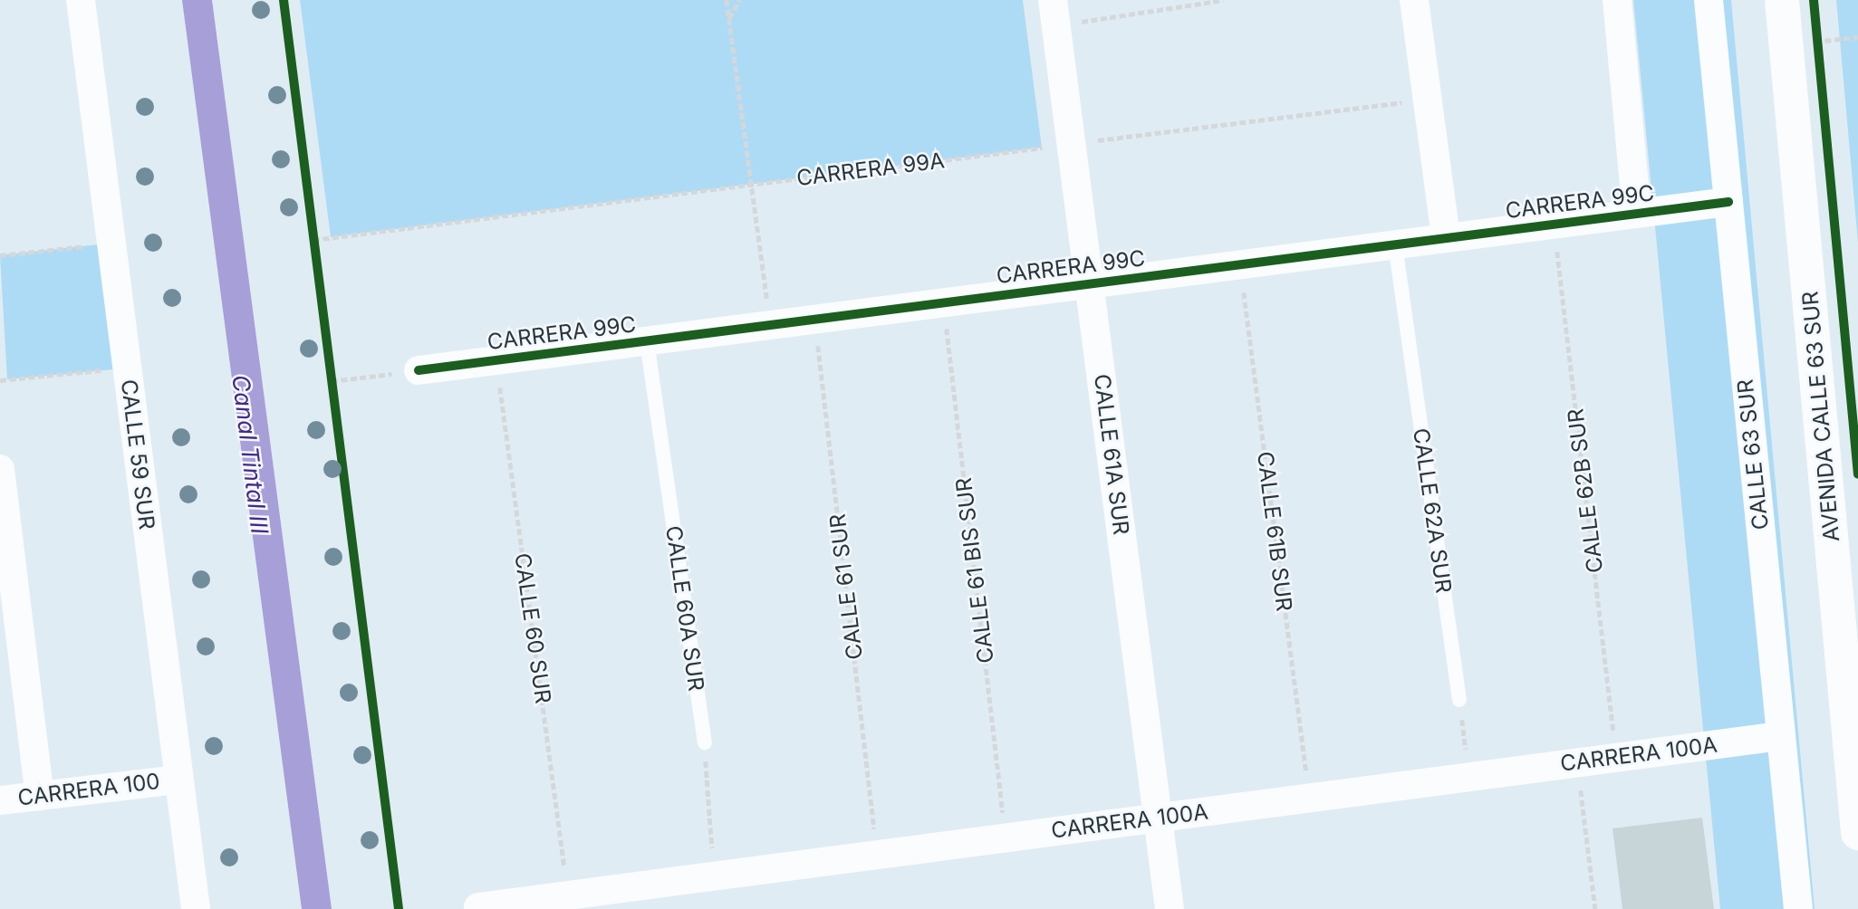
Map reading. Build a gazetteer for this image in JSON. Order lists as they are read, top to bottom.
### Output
{
  "streets": {
    "main road": ["AVENIDA CALLE 63 SUR"],
    "street": [
      "CARRERA 99C",
      "CALLE 59 SUR",
      "CALLE 61A SUR",
      "CALLE 63 SUR",
      "CARRERA 100A",
      "CARRERA 100"
    ],
    "lane": ["CALLE 62A SUR", "CALLE 60A SUR"],
    "path": [
      "CARRERA 99A",
      "CALLE 62B SUR",
      "CALLE 61B SUR",
      "CALLE 61 BIS SUR",
      "CALLE 61 SUR",
      "CALLE 60 SUR"
    ]
  },
  "crossings": [
    ["CARRERA 99A", "CALLE 61A SUR"],
    ["CARRERA 99C", "CALLE 61A SUR"],
    ["CARRERA 99C", "CALLE 63 SUR"],
    ["CARRERA 99C", "CALLE 62B SUR"],
    ["CARRERA 99C", "CALLE 62A SUR"],
    ["CARRERA 99C", "CALLE 61B SUR"],
    ["CARRERA 99C", "CALLE 61 BIS SUR"],
    ["CARRERA 99C", "CALLE 61 SUR"],
    ["CARRERA 99C", "CALLE 60A SUR"],
    ["CARRERA 99C", "CALLE 60 SUR"],
    ["CALLE 59 SUR", "CARRERA 100"],
    ["CALLE 61A SUR", "CARRERA 100A"],
    ["CALLE 63 SUR", "CARRERA 100A"],
    ["CALLE 62B SUR", "CARRERA 100A"],
    ["CALLE 61B SUR", "CARRERA 100A"],
    ["CALLE 61 BIS SUR", "CARRERA 100A"],
    ["CALLE 61 SUR", "CARRERA 100A"],
    ["CALLE 60 SUR", "CARRERA 100A"]
  ],
  "water": ["Canal Tintal III"]
}
